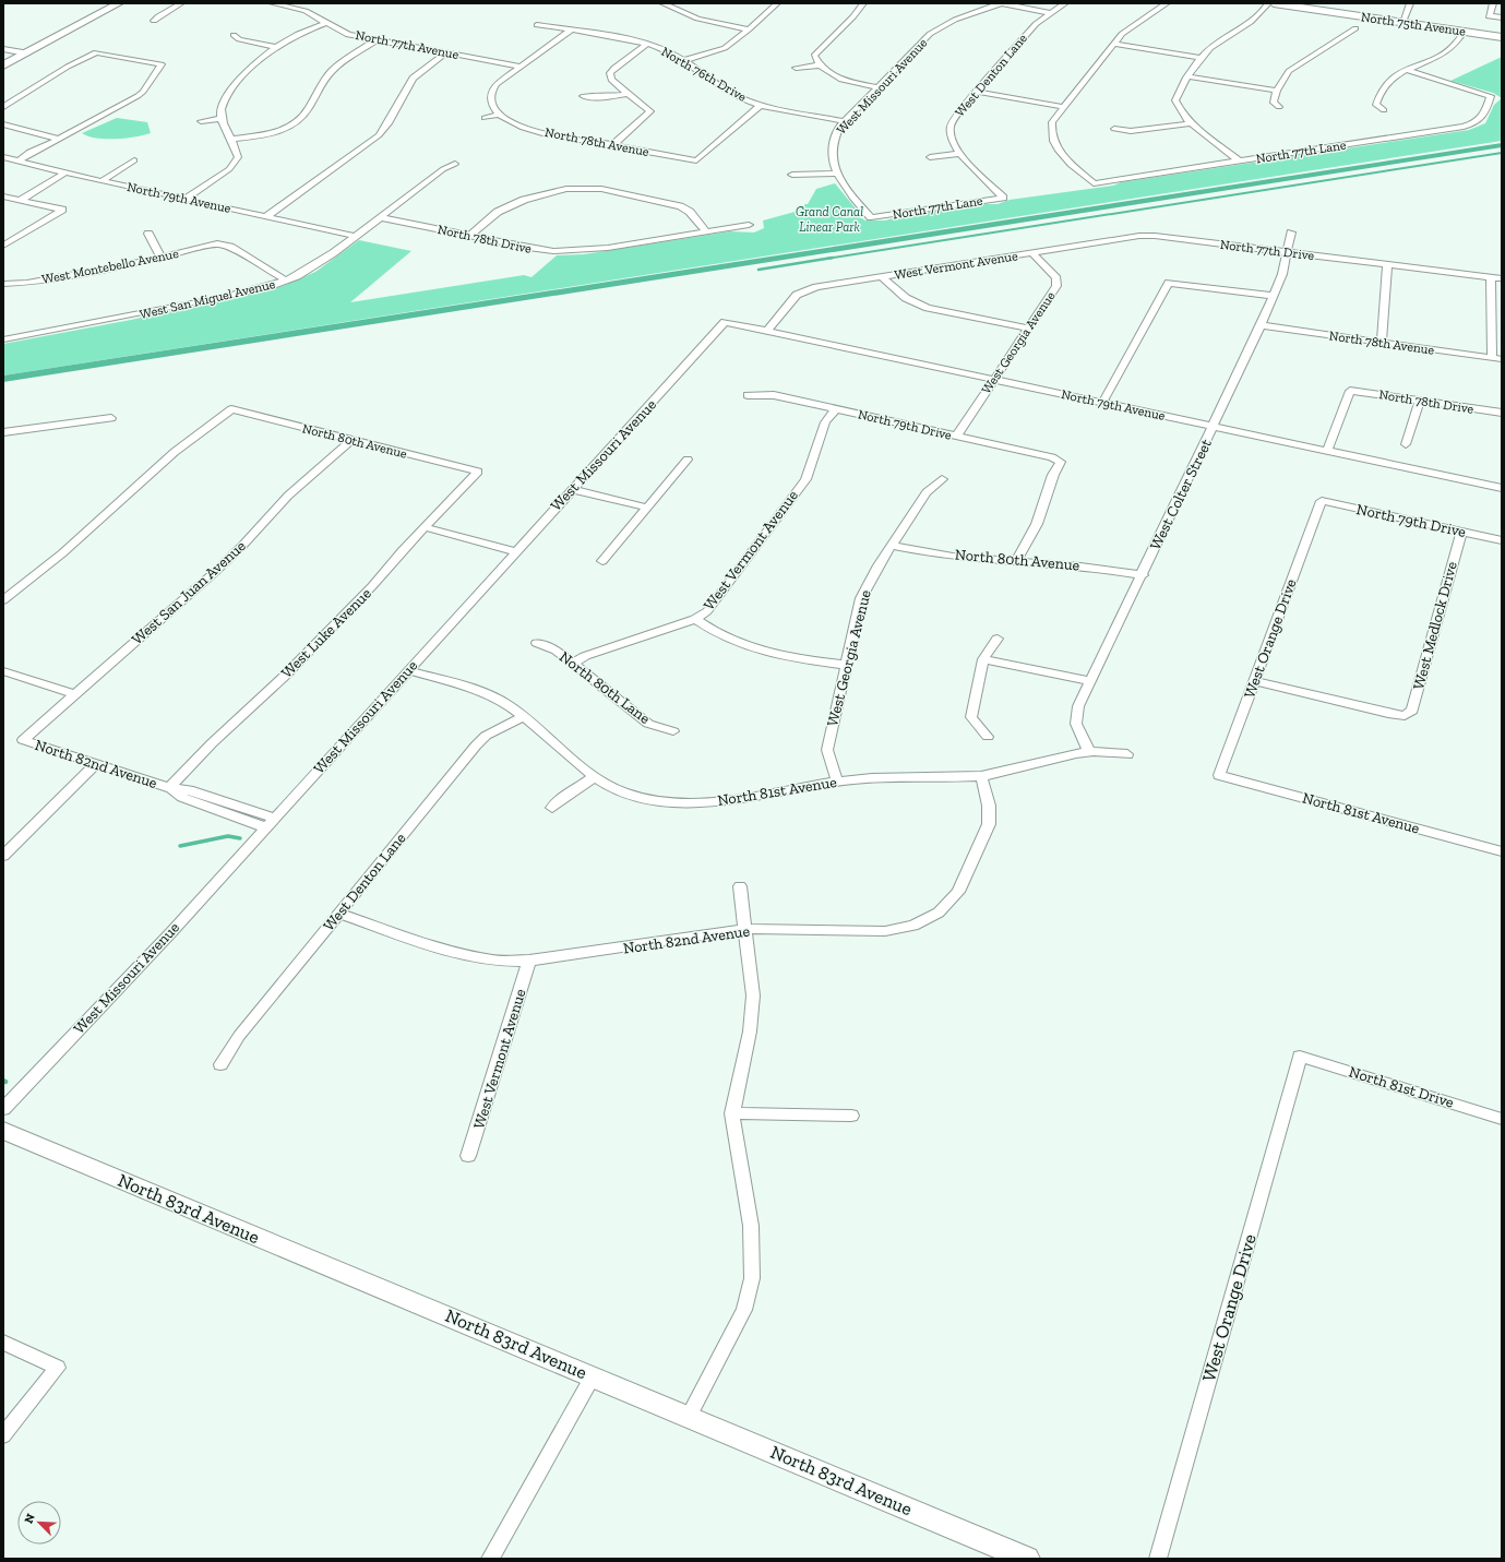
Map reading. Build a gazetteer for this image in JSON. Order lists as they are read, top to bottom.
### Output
{
  "streets": {
    "main road": ["North 75th Avenue", "North 83rd Avenue"],
    "street": [
      "North 77th Avenue",
      "North 76th Drive",
      "West Denton Lane",
      "West Missouri Avenue",
      "North 78th Avenue",
      "North 77th Lane",
      "North 79th Avenue",
      "North 78th Drive",
      "North 77th Drive",
      "West Vermont Avenue",
      "West Montebello Avenue",
      "West San Miguel Avenue",
      "West Georgia Avenue",
      "North 79th Drive",
      "North 80th Avenue",
      "West Colter Street",
      "West San Juan Avenue",
      "West Medlock Drive",
      "West Luke Avenue",
      "West Orange Drive",
      "North 80th Lane",
      "North 82nd Avenue",
      "North 81st Avenue",
      "North 81st Drive"
    ]
  },
  "crossings": [
    ["North 76th Drive", "West Missouri Avenue"],
    ["North 76th Drive", "North 78th Avenue"],
    ["West Denton Lane", "North 77th Lane"],
    ["West Denton Lane", "North 82nd Avenue"],
    ["West Denton Lane", "North 81st Avenue"],
    ["West Missouri Avenue", "North 77th Lane"],
    ["West Missouri Avenue", "North 79th Avenue"],
    ["West Missouri Avenue", "North 82nd Avenue"],
    ["West Missouri Avenue", "North 81st Avenue"],
    ["North 78th Avenue", "West Colter Street"],
    ["North 79th Avenue", "North 78th Drive"],
    ["North 79th Avenue", "West Vermont Avenue"],
    ["North 79th Avenue", "West San Miguel Avenue"],
    ["North 79th Avenue", "West Georgia Avenue"],
    ["North 79th Avenue", "West Colter Street"],
    ["North 78th Drive", "West San Miguel Avenue"],
    ["North 77th Drive", "West Vermont Avenue"],
    ["North 77th Drive", "West Georgia Avenue"],
    ["North 77th Drive", "West Colter Street"],
    ["West Vermont Avenue", "West Georgia Avenue"],
    ["West Vermont Avenue", "North 79th Drive"],
    ["West Vermont Avenue", "North 80th Lane"],
    ["West Vermont Avenue", "North 82nd Avenue"],
    ["West Montebello Avenue", "West San Miguel Avenue"],
    ["West Georgia Avenue", "North 79th Drive"],
    ["West Georgia Avenue", "North 80th Avenue"],
    ["West Georgia Avenue", "North 81st Avenue"],
    ["North 79th Drive", "North 80th Avenue"],
    ["North 79th Drive", "West Medlock Drive"],
    ["North 79th Drive", "West Orange Drive"],
    ["North 80th Avenue", "West Colter Street"],
    ["North 80th Avenue", "West San Juan Avenue"],
    ["North 80th Avenue", "West Luke Avenue"],
    ["West Colter Street", "North 81st Avenue"],
    ["West San Juan Avenue", "North 82nd Avenue"],
    ["West Medlock Drive", "West Orange Drive"],
    ["West Luke Avenue", "North 82nd Avenue"],
    ["West Orange Drive", "North 81st Avenue"],
    ["West Orange Drive", "North 81st Drive"],
    ["North 82nd Avenue", "North 81st Avenue"]
  ],
  "parks": ["Grand Canal Linear Park"],
  "north": "top left"
}
